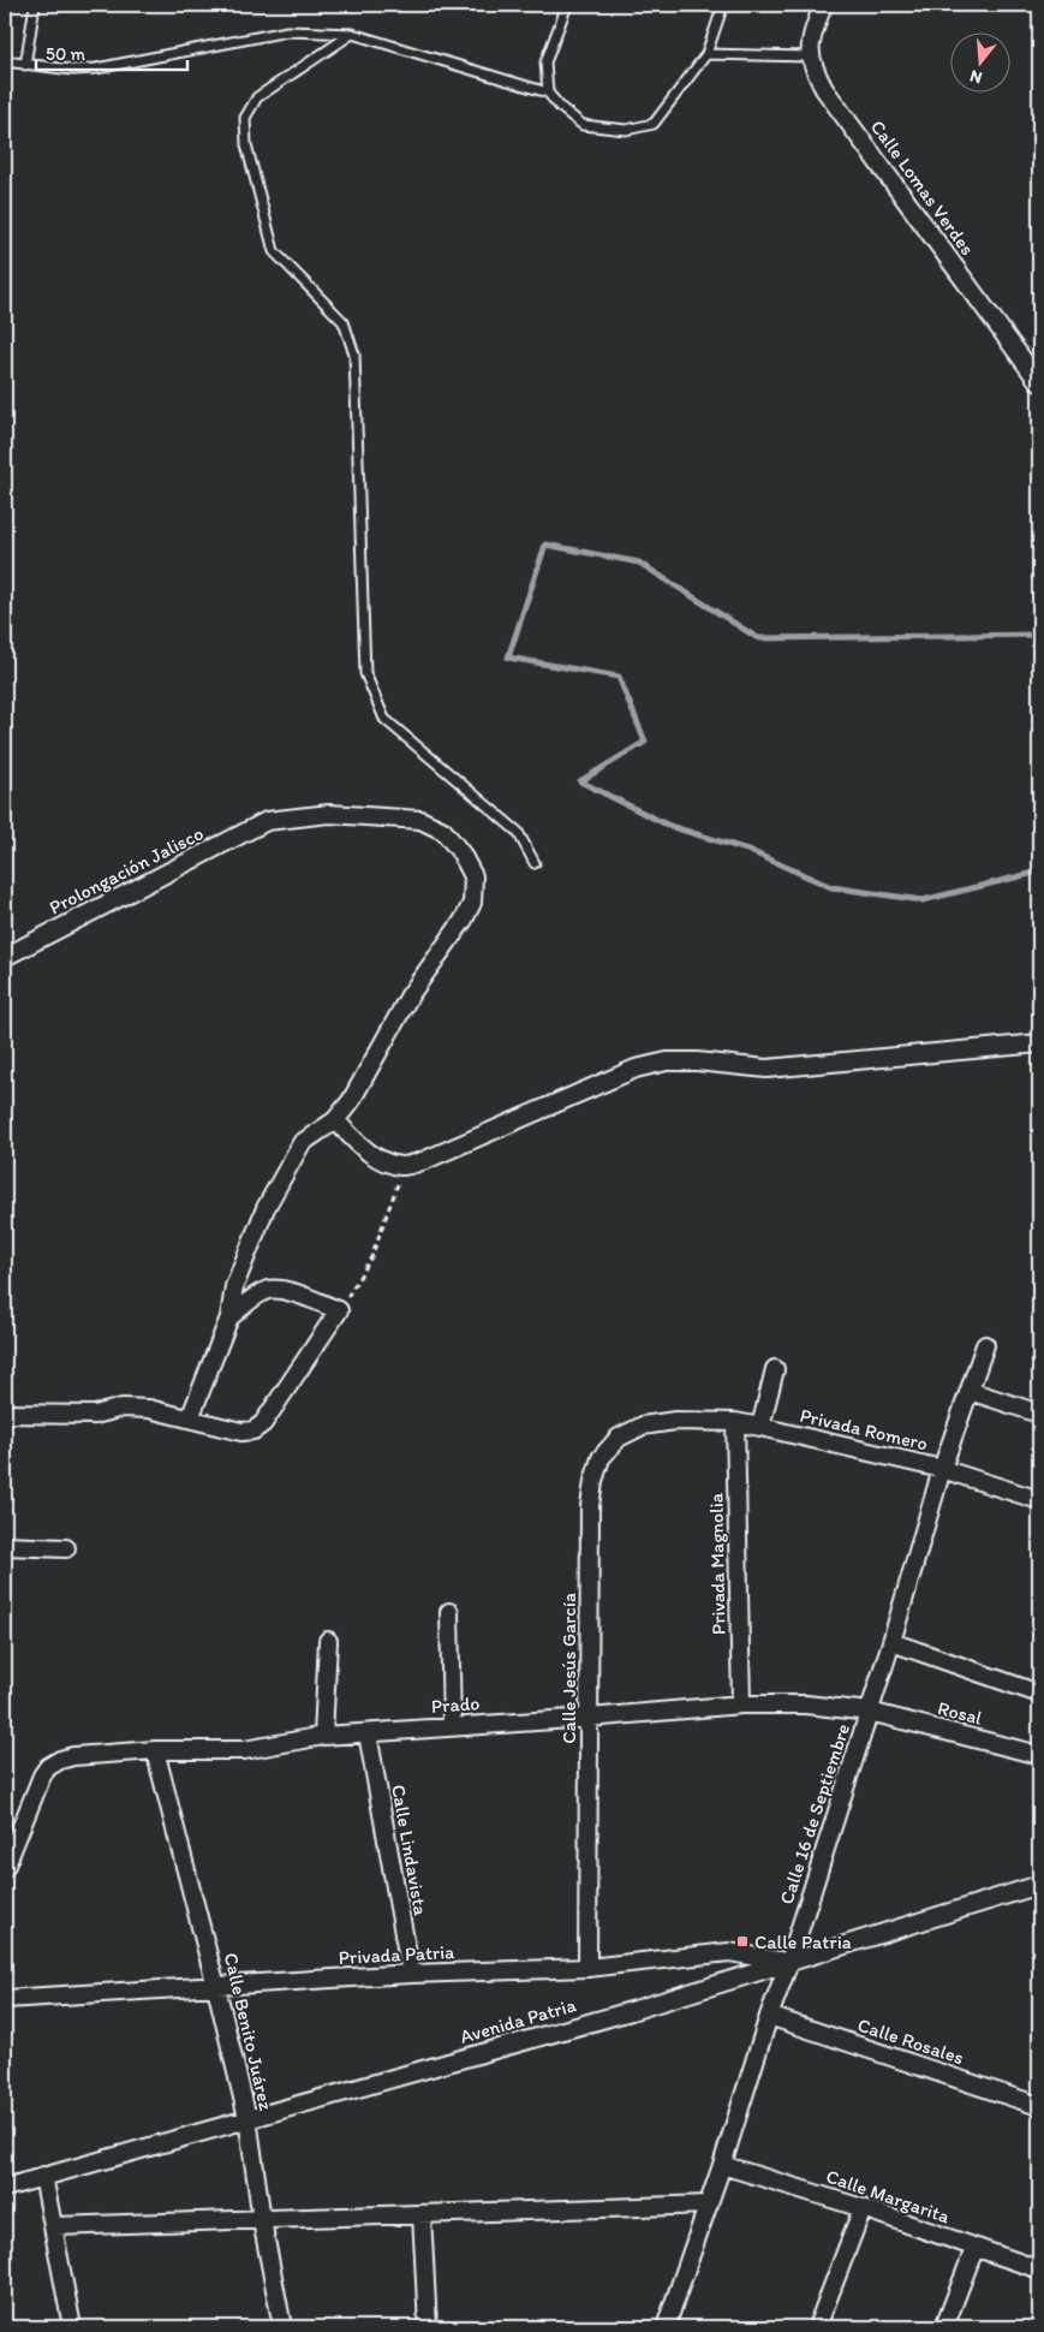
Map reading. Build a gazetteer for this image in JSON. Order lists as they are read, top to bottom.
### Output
{
  "streets": {
    "street": [
      "Calle Lomas Verdes",
      "Prolongación Jalisco",
      "Privada Romero",
      "Privada Magnolia",
      "Calle Jesús García",
      "Prado",
      "Rosal",
      "Calle 16 de Septiembre",
      "Calle Lindavista",
      "Privada Patria",
      "Avenida Patria",
      "Calle Benito Juárez",
      "Calle Rosales",
      "Calle Margarita"
    ]
  },
  "crossings": [
    ["Privada Romero", "Privada Magnolia"],
    ["Privada Romero", "Calle Jesús García"],
    ["Privada Romero", "Calle 16 de Septiembre"],
    ["Privada Magnolia", "Prado"],
    ["Calle Jesús García", "Prado"],
    ["Calle Jesús García", "Privada Patria"],
    ["Prado", "Rosal"],
    ["Prado", "Calle 16 de Septiembre"],
    ["Prado", "Calle Lindavista"],
    ["Prado", "Calle Benito Juárez"],
    ["Rosal", "Calle 16 de Septiembre"],
    ["Calle 16 de Septiembre", "Privada Patria"],
    ["Calle 16 de Septiembre", "Avenida Patria"],
    ["Calle 16 de Septiembre", "Calle Rosales"],
    ["Calle 16 de Septiembre", "Calle Margarita"],
    ["Calle Lindavista", "Privada Patria"],
    ["Privada Patria", "Avenida Patria"],
    ["Privada Patria", "Calle Benito Juárez"],
    ["Avenida Patria", "Calle Benito Juárez"]
  ],
  "places": {
    "transit": ["Calle Patria"]
  },
  "scale_bar": "50 m",
  "north": "bottom"
}
